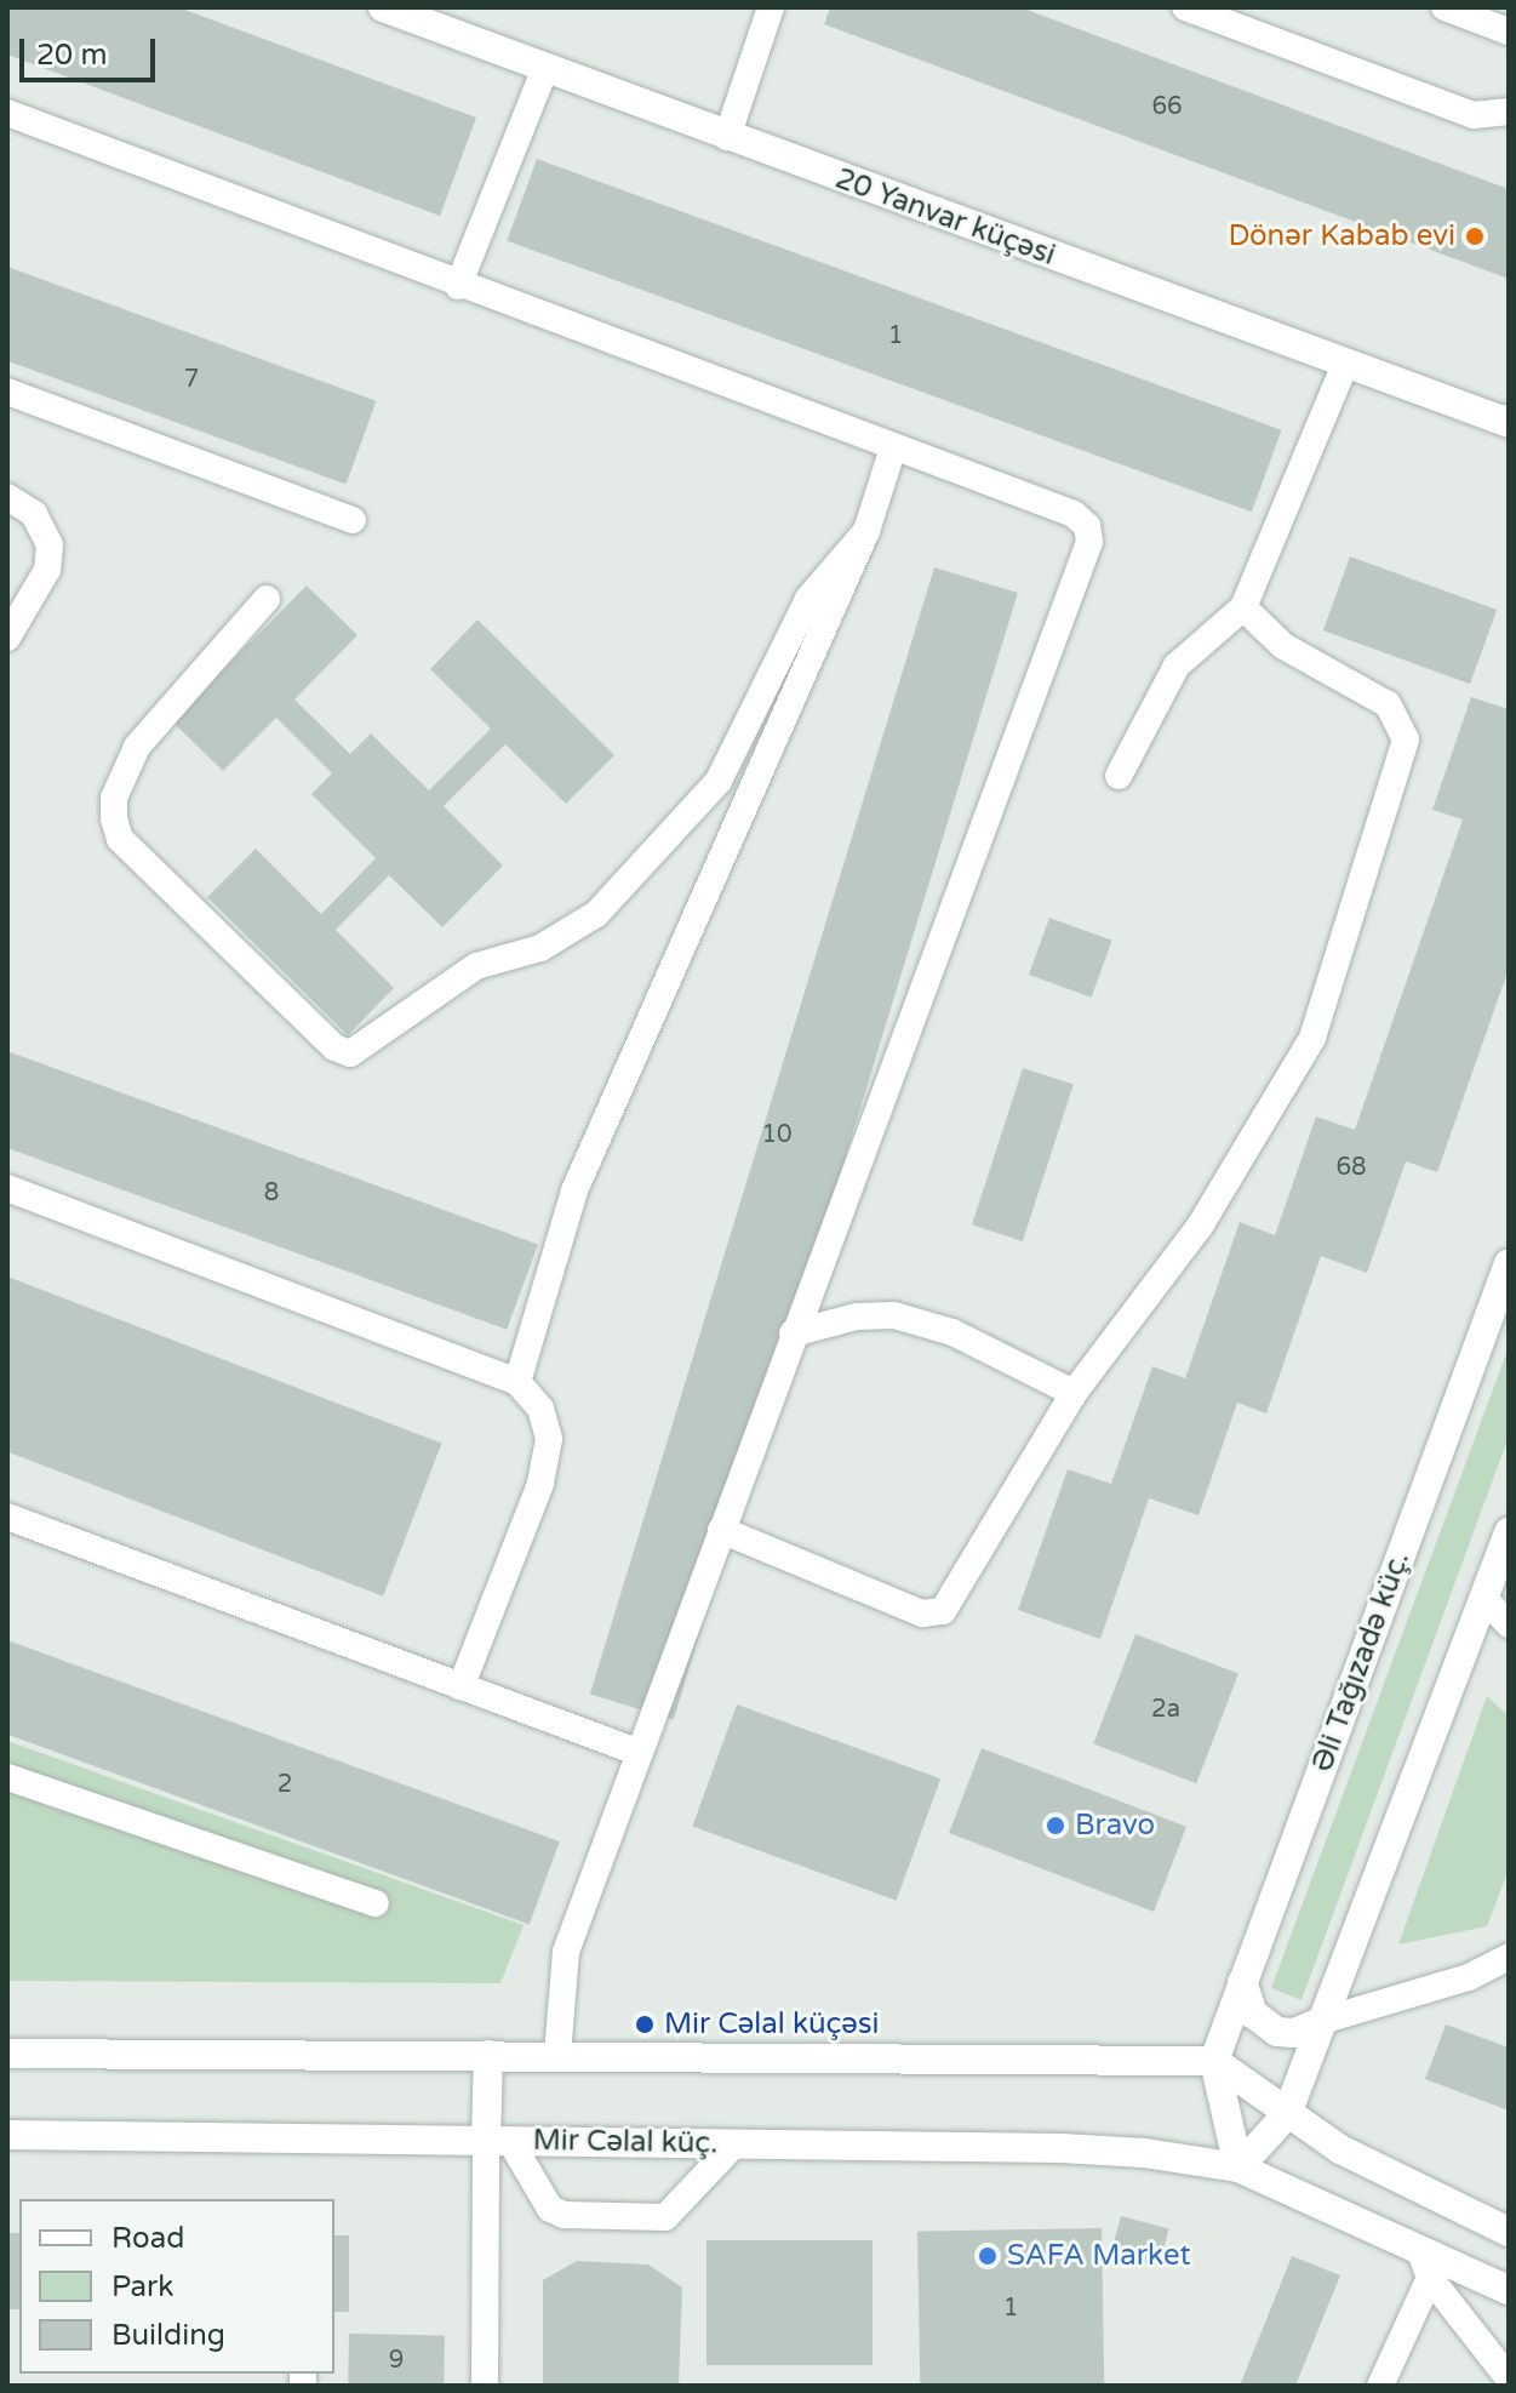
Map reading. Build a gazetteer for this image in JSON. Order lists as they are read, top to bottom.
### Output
{
  "streets": {
    "street": ["20 Yanvar küçəsi", "Əli Tağızadə küç.", "Mir Cəlal küç."]
  },
  "places": [
    "Dönər Kabab evi",
    "Bravo",
    "Mir Cəlal küçəsi",
    "SAFA Market"
  ],
  "house_numbers": [
    "66",
    "1",
    "7",
    "10",
    "68",
    "8",
    "2a",
    "2",
    "1",
    "9"
  ],
  "legend": ["Road", "Park", "Building"],
  "scale_bar": "20 m"
}
